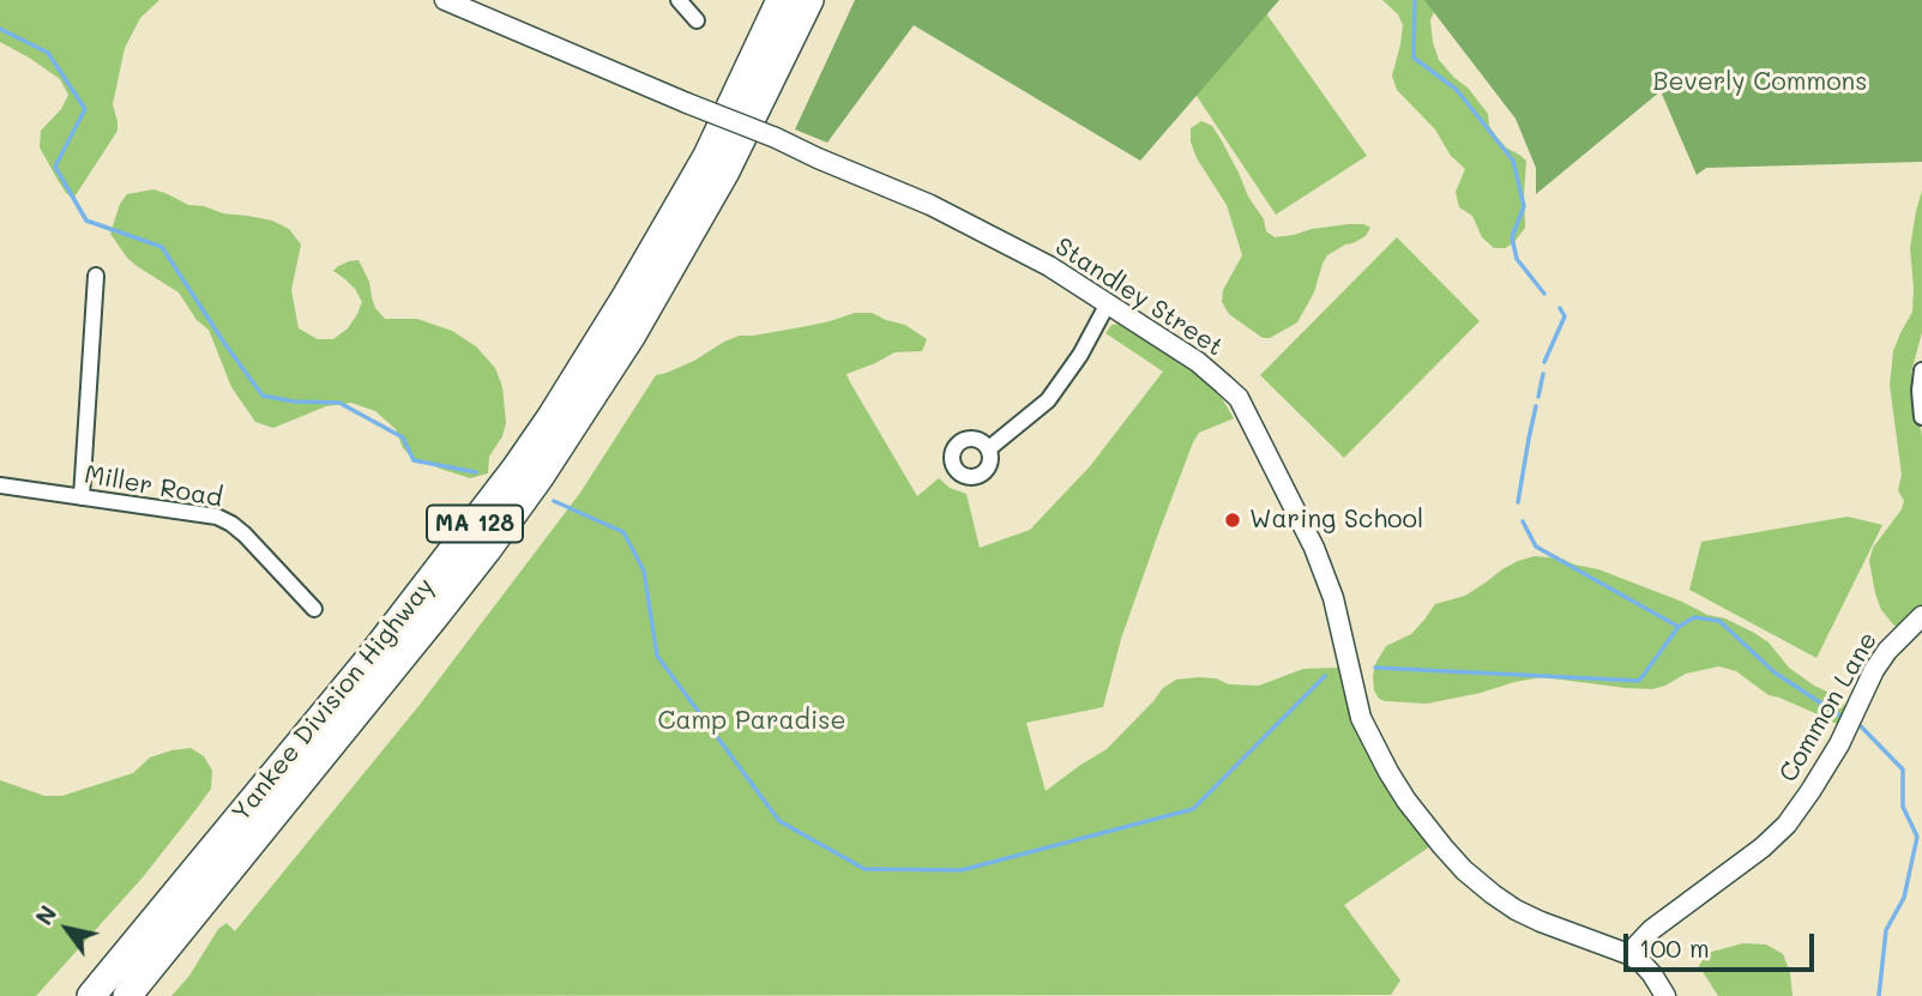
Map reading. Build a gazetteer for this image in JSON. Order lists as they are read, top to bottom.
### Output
{
  "streets": {
    "highway": ["MA 128", "Yankee Division Highway"],
    "street": ["Standley Street", "Miller Road", "Common Lane"]
  },
  "crossings": [
    ["Standley Street", "Common Lane"]
  ],
  "parks": ["Beverly Commons", "Camp Paradise"],
  "places": ["Waring School"],
  "scale_bar": "100 m",
  "north": "top left"
}
